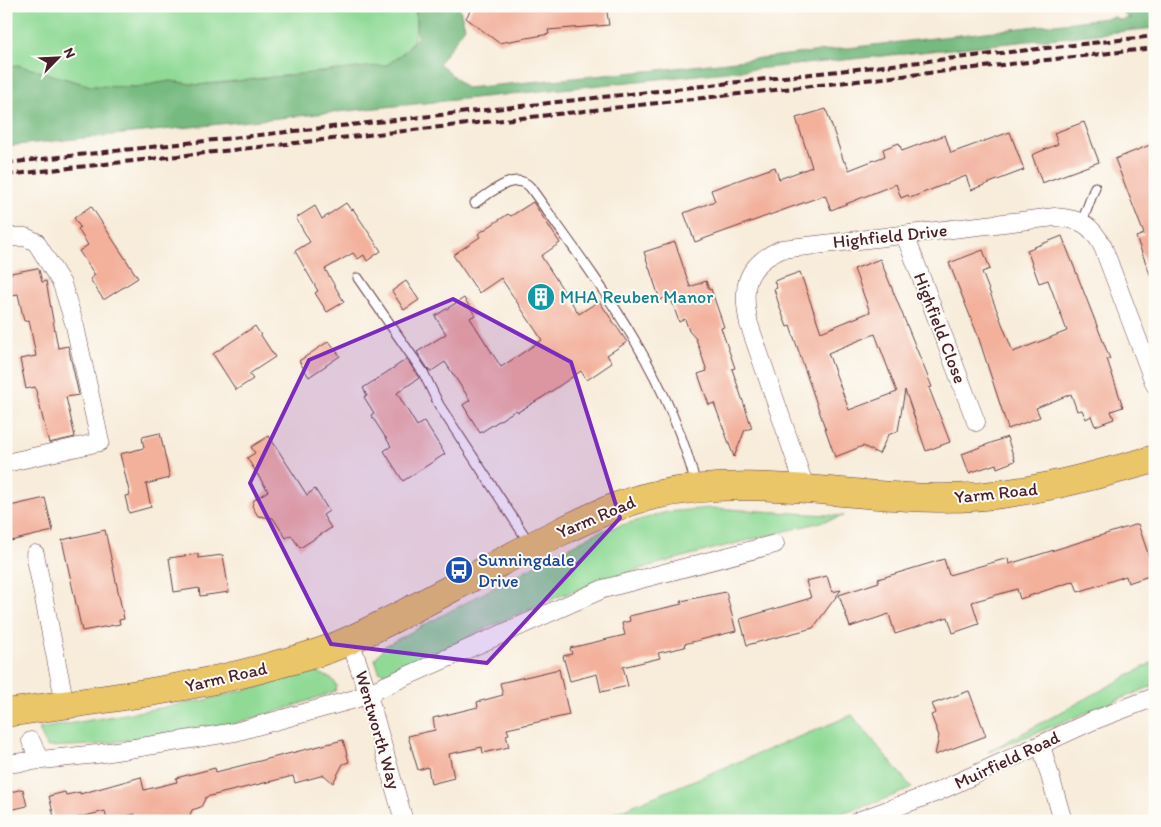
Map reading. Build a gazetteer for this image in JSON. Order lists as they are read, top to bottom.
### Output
{
  "streets": {
    "main road": ["Yarm Road"],
    "street": [
      "Highfield Drive",
      "Highfield Close",
      "Wentworth Way",
      "Muirfield Road"
    ]
  },
  "crossings": [
    ["Highfield Drive", "Highfield Close"],
    ["Highfield Drive", "Yarm Road"],
    ["Yarm Road", "Wentworth Way"]
  ],
  "places": {
    "building": ["MHA Reuben Manor"],
    "bus stop": ["Sunningdale Drive"]
  },
  "north": "top right"
}
